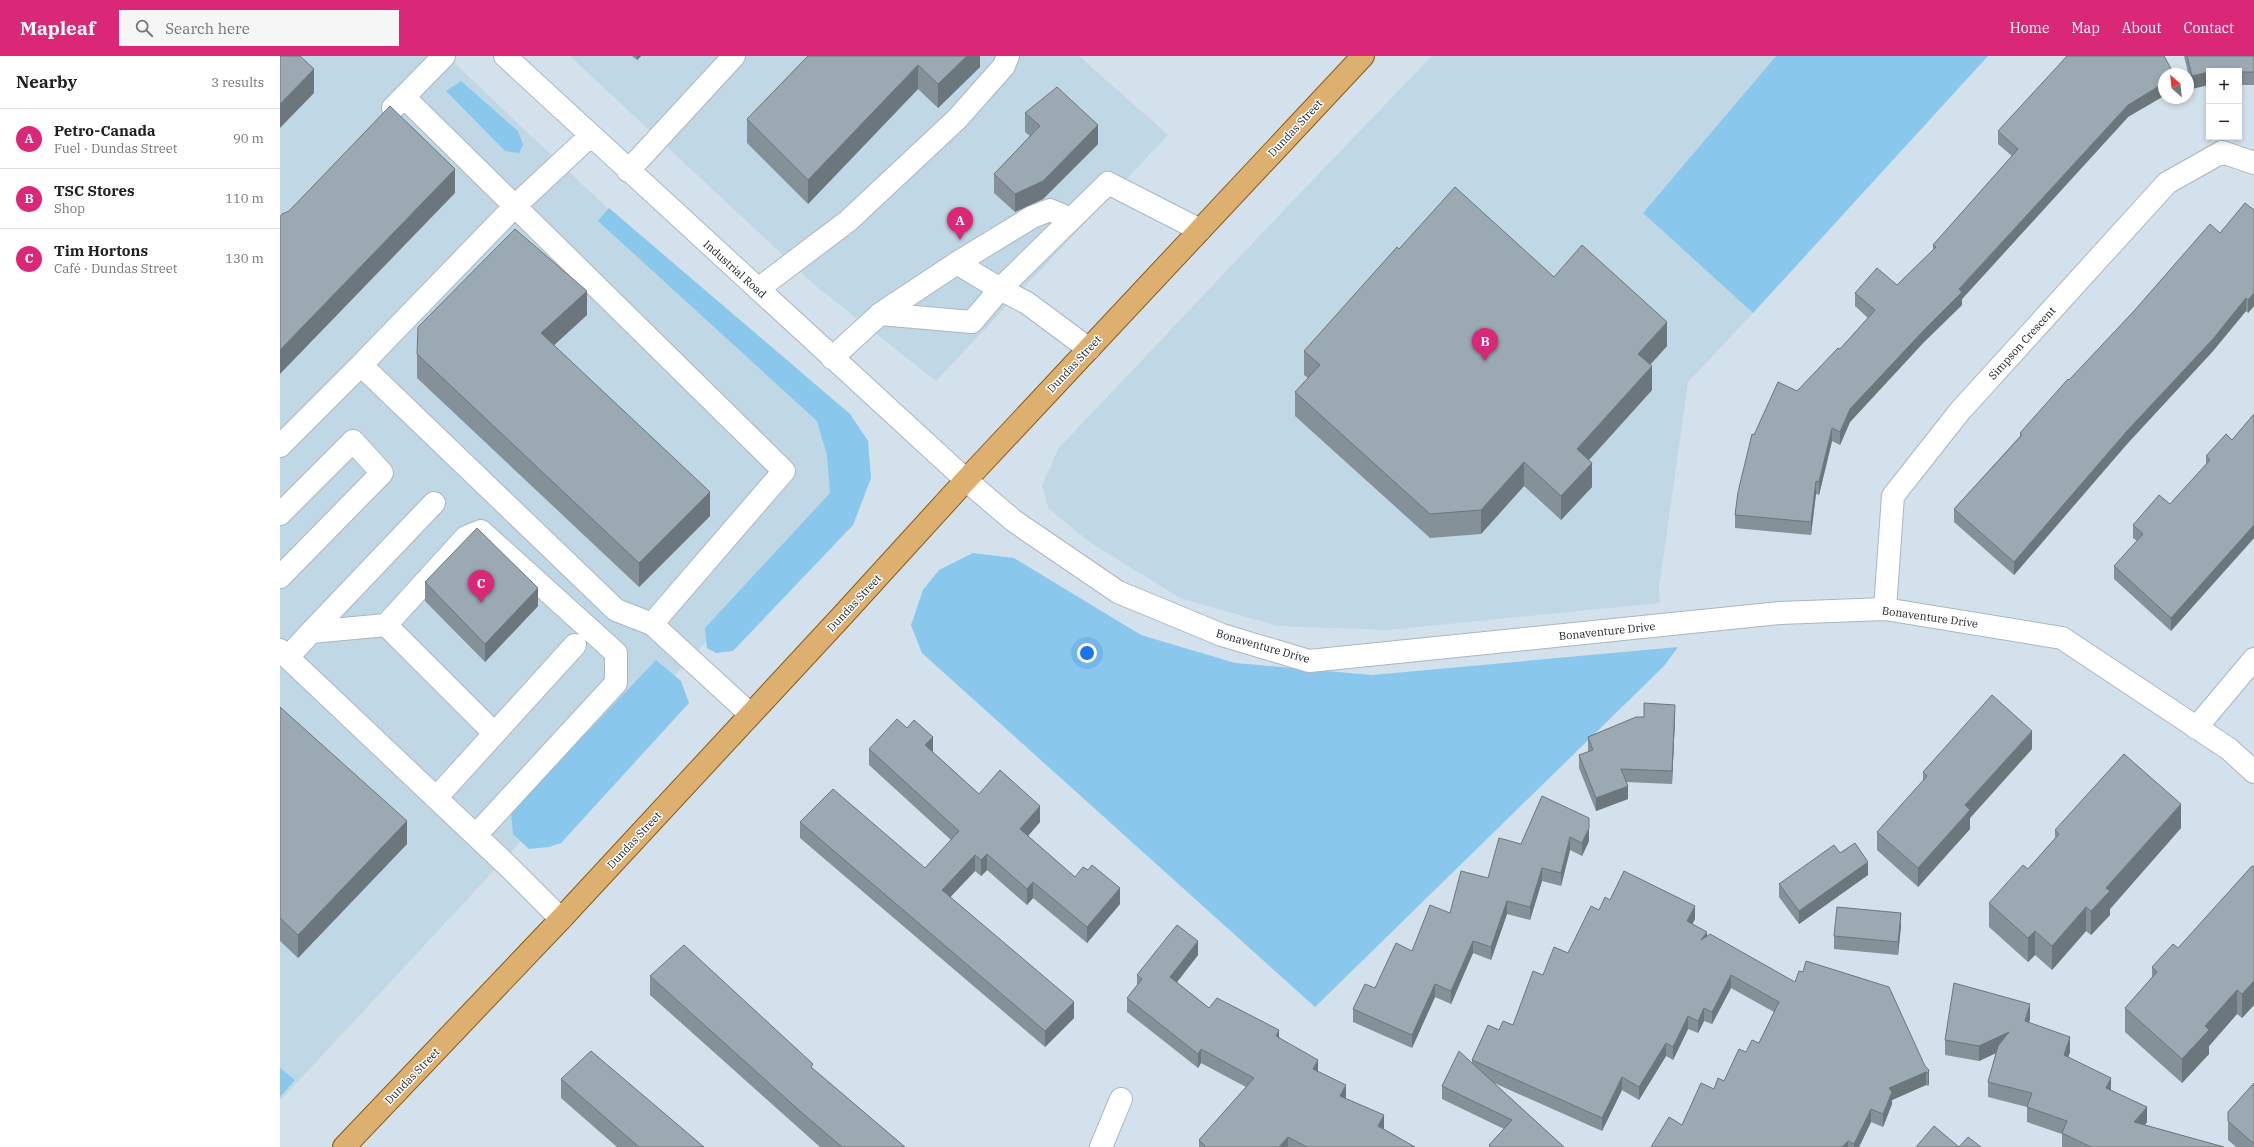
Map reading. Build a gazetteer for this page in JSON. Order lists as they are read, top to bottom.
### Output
{
  "streets": {
    "main road": ["Dundas Street"],
    "street": ["Industrial Road", "Simpson Crescent", "Bonaventure Drive"]
  },
  "crossings": [
    ["Dundas Street", "Industrial Road"],
    ["Dundas Street", "Bonaventure Drive"],
    ["Industrial Road", "Bonaventure Drive"],
    ["Simpson Crescent", "Bonaventure Drive"]
  ],
  "north": "top left",
  "page": {
    "header": "Mapleaf",
    "search": "Search here",
    "nav": [
      "Home",
      "Map",
      "About",
      "Contact"
    ],
    "heading": ["Nearby", "3 results"],
    "map_buttons": ["+", "−"],
    "list": [
      {
        "mark": "A",
        "name": "Petro-Canada",
        "note": "Fuel · Dundas Street",
        "value": "90 m"
      },
      {
        "mark": "B",
        "name": "TSC Stores",
        "note": "Shop",
        "value": "110 m"
      },
      {
        "mark": "C",
        "name": "Tim Hortons",
        "note": "Café · Dundas Street",
        "value": "130 m"
      }
    ],
    "pins": ["A", "B", "C"]
  }
}
